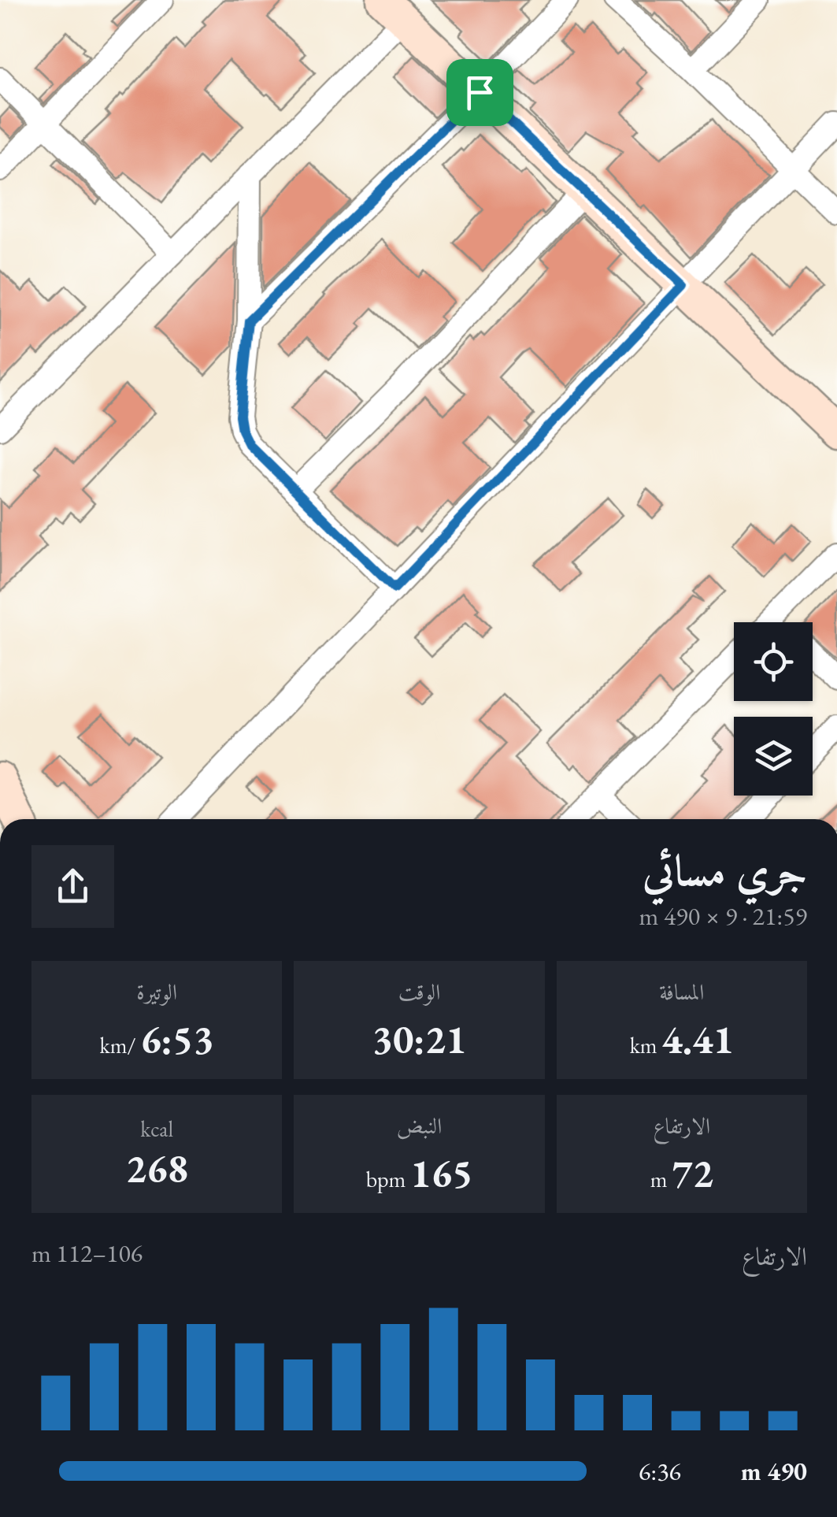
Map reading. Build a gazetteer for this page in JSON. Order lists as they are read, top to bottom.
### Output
{
  "page": {
    "heading": ["جري مسائي", "21:59 · 9 × 490 m"],
    "stats": [
      ["المسافة", "4.41 km"],
      ["الوقت", "30:21"],
      ["الوتيرة", "6:53 /km"],
      ["الارتفاع", "72 m"],
      ["النبض", "165 bpm"],
      ["kcal", "268"]
    ],
    "chart": ["الارتفاع", "106–112 m"],
    "list": [
      {
        "name": "490 m",
        "note": "6:36"
      }
    ]
  }
}
